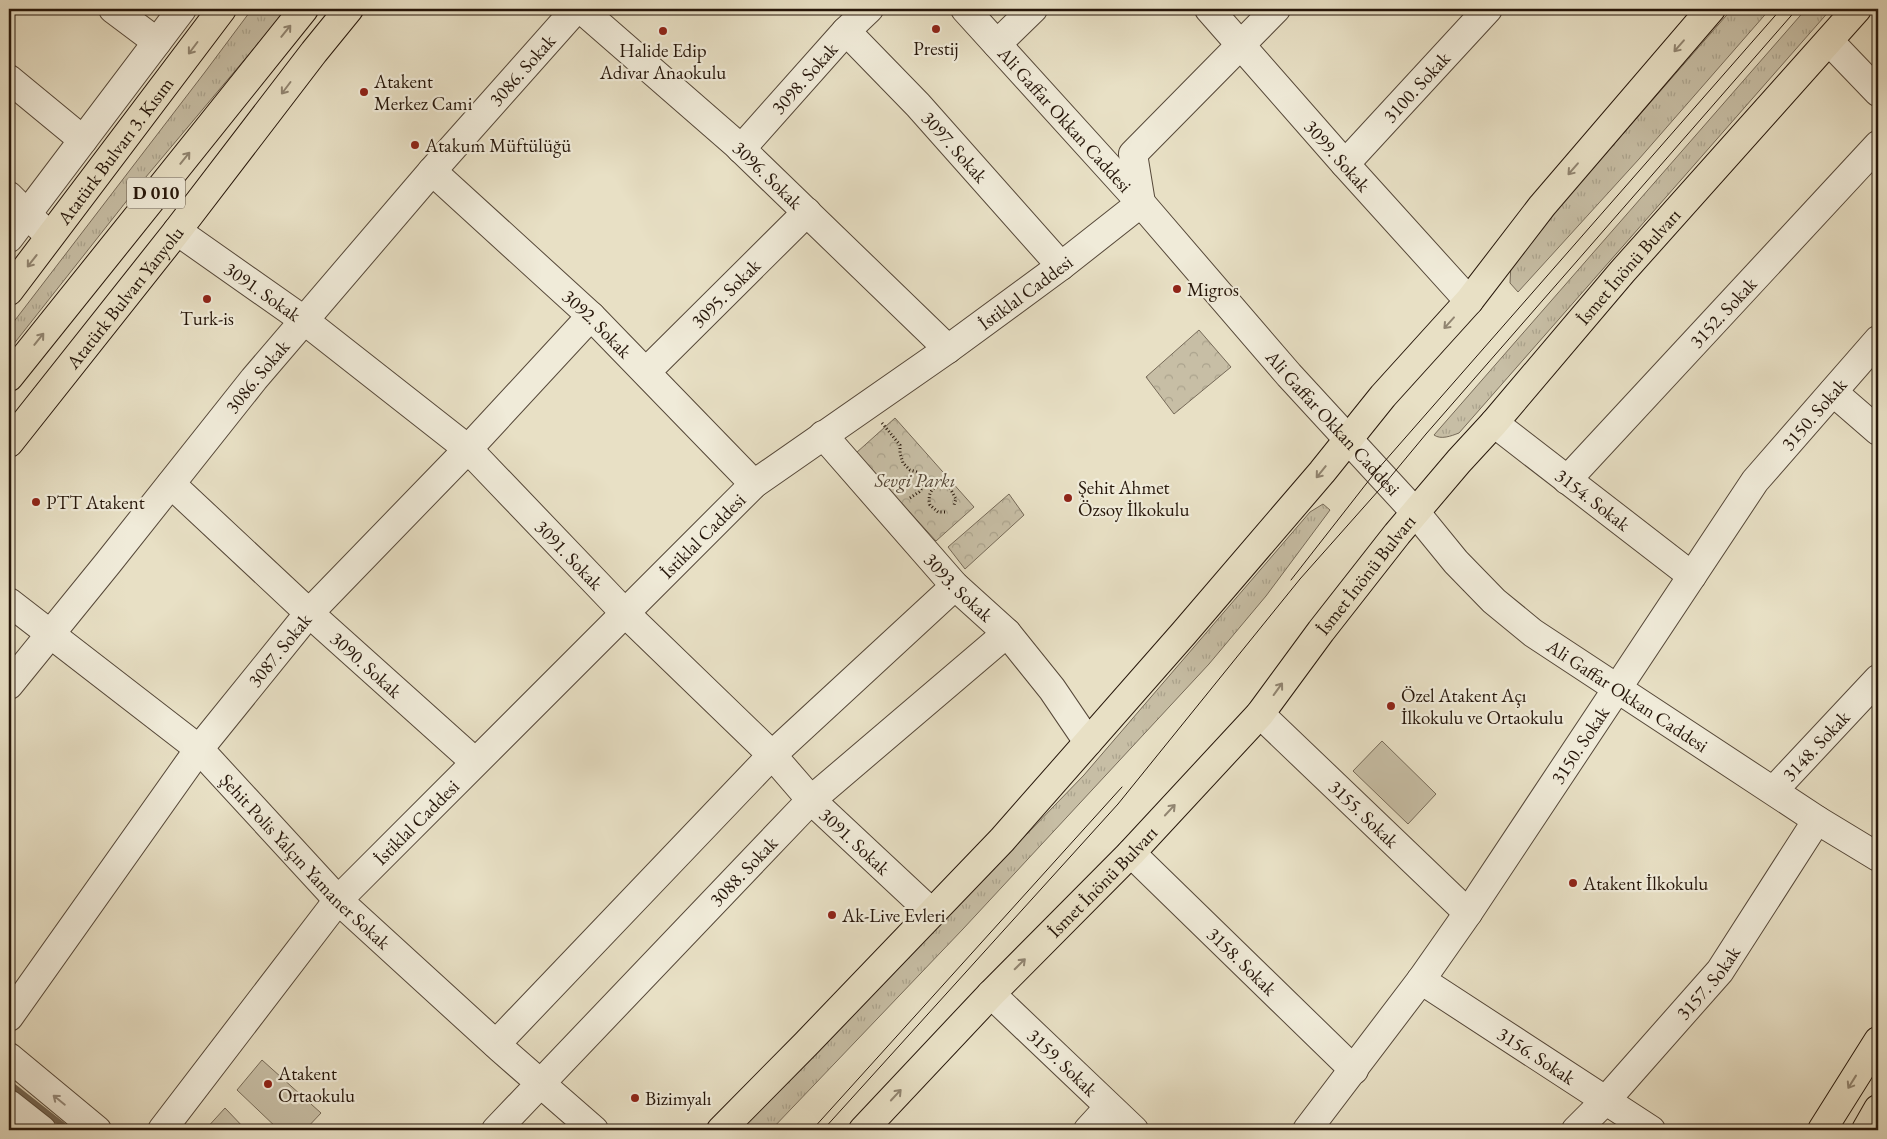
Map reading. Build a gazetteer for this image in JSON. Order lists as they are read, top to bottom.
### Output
{
  "streets": {
    "main road": [
      "Atatürk Bulvarı 3. Kısım",
      "D 010",
      "İsmet İnönü Bulvarı",
      "Atatürk Bulvarı Yanyolu"
    ],
    "street": [
      "3086. Sokak",
      "3098. Sokak",
      "3100. Sokak",
      "Ali Gaffar Okkan Caddesi",
      "3097. Sokak",
      "3099. Sokak",
      "3096. Sokak",
      "3091. Sokak",
      "3095. Sokak",
      "İstiklal Caddesi",
      "3152. Sokak",
      "3092. Sokak",
      "3150. Sokak",
      "3154. Sokak",
      "3093. Sokak",
      "3087. Sokak",
      "3090. Sokak",
      "3148. Sokak",
      "3155. Sokak",
      "Şehit Polis Yalçın Yamaner Sokak",
      "3088. Sokak",
      "3158. Sokak",
      "3157. Sokak",
      "3156. Sokak",
      "3159. Sokak"
    ]
  },
  "crossings": [
    ["3086. Sokak", "3091. Sokak"],
    ["3086. Sokak", "3092. Sokak"],
    ["3086. Sokak", "3090. Sokak"],
    ["3086. Sokak", "Şehit Polis Yalçın Yamaner Sokak"],
    ["3098. Sokak", "3097. Sokak"],
    ["3098. Sokak", "3096. Sokak"],
    ["3100. Sokak", "3099. Sokak"],
    ["Ali Gaffar Okkan Caddesi", "İsmet İnönü Bulvarı"],
    ["Ali Gaffar Okkan Caddesi", "İstiklal Caddesi"],
    ["Ali Gaffar Okkan Caddesi", "3150. Sokak"],
    ["Ali Gaffar Okkan Caddesi", "3148. Sokak"],
    ["Ali Gaffar Okkan Caddesi", "3157. Sokak"],
    ["3097. Sokak", "İstiklal Caddesi"],
    ["3096. Sokak", "3095. Sokak"],
    ["3096. Sokak", "İstiklal Caddesi"],
    ["İsmet İnönü Bulvarı", "3154. Sokak"],
    ["İsmet İnönü Bulvarı", "3155. Sokak"],
    ["İsmet İnönü Bulvarı", "3158. Sokak"],
    ["İsmet İnönü Bulvarı", "3159. Sokak"],
    ["3091. Sokak", "İstiklal Caddesi"],
    ["3091. Sokak", "Atatürk Bulvarı Yanyolu"],
    ["3091. Sokak", "3087. Sokak"],
    ["3091. Sokak", "3088. Sokak"],
    ["3095. Sokak", "3092. Sokak"],
    ["İstiklal Caddesi", "3092. Sokak"],
    ["İstiklal Caddesi", "3093. Sokak"],
    ["İstiklal Caddesi", "3090. Sokak"],
    ["İstiklal Caddesi", "Şehit Polis Yalçın Yamaner Sokak"],
    ["3152. Sokak", "3154. Sokak"],
    ["3092. Sokak", "3087. Sokak"],
    ["3150. Sokak", "3154. Sokak"],
    ["3150. Sokak", "3155. Sokak"],
    ["3150. Sokak", "3158. Sokak"],
    ["3150. Sokak", "3156. Sokak"],
    ["3093. Sokak", "3088. Sokak"],
    ["3087. Sokak", "3090. Sokak"],
    ["3087. Sokak", "Şehit Polis Yalçın Yamaner Sokak"],
    ["Şehit Polis Yalçın Yamaner Sokak", "3088. Sokak"],
    ["3157. Sokak", "3156. Sokak"]
  ],
  "parks": ["Sevgi Parkı"],
  "places": [
    "Prestij",
    "Halide Edip Adıvar Anaokulu",
    "Atakent Merkez Cami",
    "Atakum Müftülüğü",
    "Migros",
    "Turk-is",
    "Şehit Ahmet Özsoy İlkokulu",
    "PTT Atakent",
    "Özel Atakent Açı İlkokulu ve Ortaokulu",
    "Atakent İlkokulu",
    "Ak-Live Evleri",
    "Atakent Ortaokulu",
    "Bizimyalı"
  ]
}
